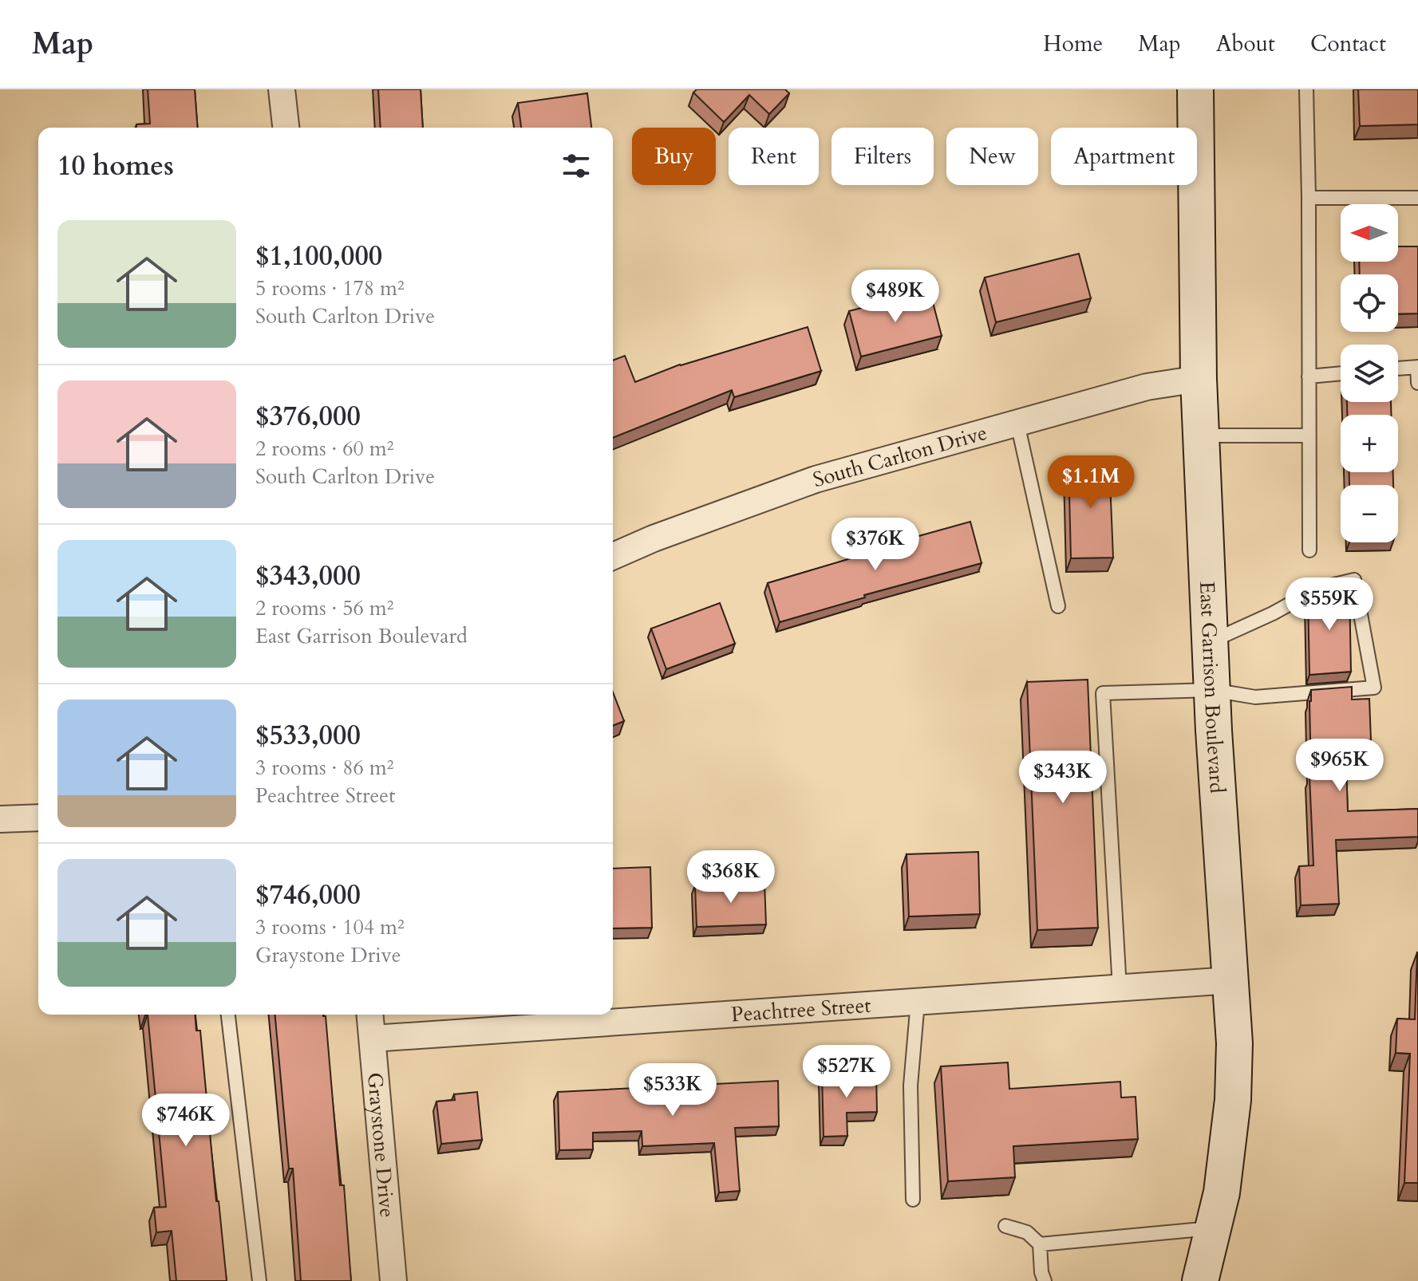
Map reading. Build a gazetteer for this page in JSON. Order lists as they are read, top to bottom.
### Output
{
  "streets": {
    "main road": ["East Garrison Boulevard"],
    "street": ["South Carlton Drive", "Peachtree Street", "Graystone Drive"]
  },
  "crossings": [
    ["South Carlton Drive", "East Garrison Boulevard"],
    ["East Garrison Boulevard", "Peachtree Street"],
    ["Peachtree Street", "Graystone Drive"]
  ],
  "north": "left",
  "page": {
    "header": "Map",
    "nav": [
      "Home",
      "Map",
      "About",
      "Contact"
    ],
    "chip": [
      "Buy",
      "Rent",
      "Filters",
      "New",
      "Apartment"
    ],
    "heading": "10 homes",
    "map_buttons": ["+", "−"],
    "list": [
      {
        "name": "$1,100,000",
        "note": "5 rooms · 178 m² · South Carlton Drive"
      },
      {
        "name": "$376,000",
        "note": "2 rooms · 60 m² · South Carlton Drive"
      },
      {
        "name": "$343,000",
        "note": "2 rooms · 56 m² · East Garrison Boulevard"
      },
      {
        "name": "$533,000",
        "note": "3 rooms · 86 m² · Peachtree Street"
      },
      {
        "name": "$746,000",
        "note": "3 rooms · 104 m² · Graystone Drive"
      }
    ],
    "price": [
      "$489K",
      "$1.1M",
      "$376K",
      "$559K",
      "$965K",
      "$343K",
      "$368K",
      "$527K",
      "$533K",
      "$746K"
    ]
  }
}
